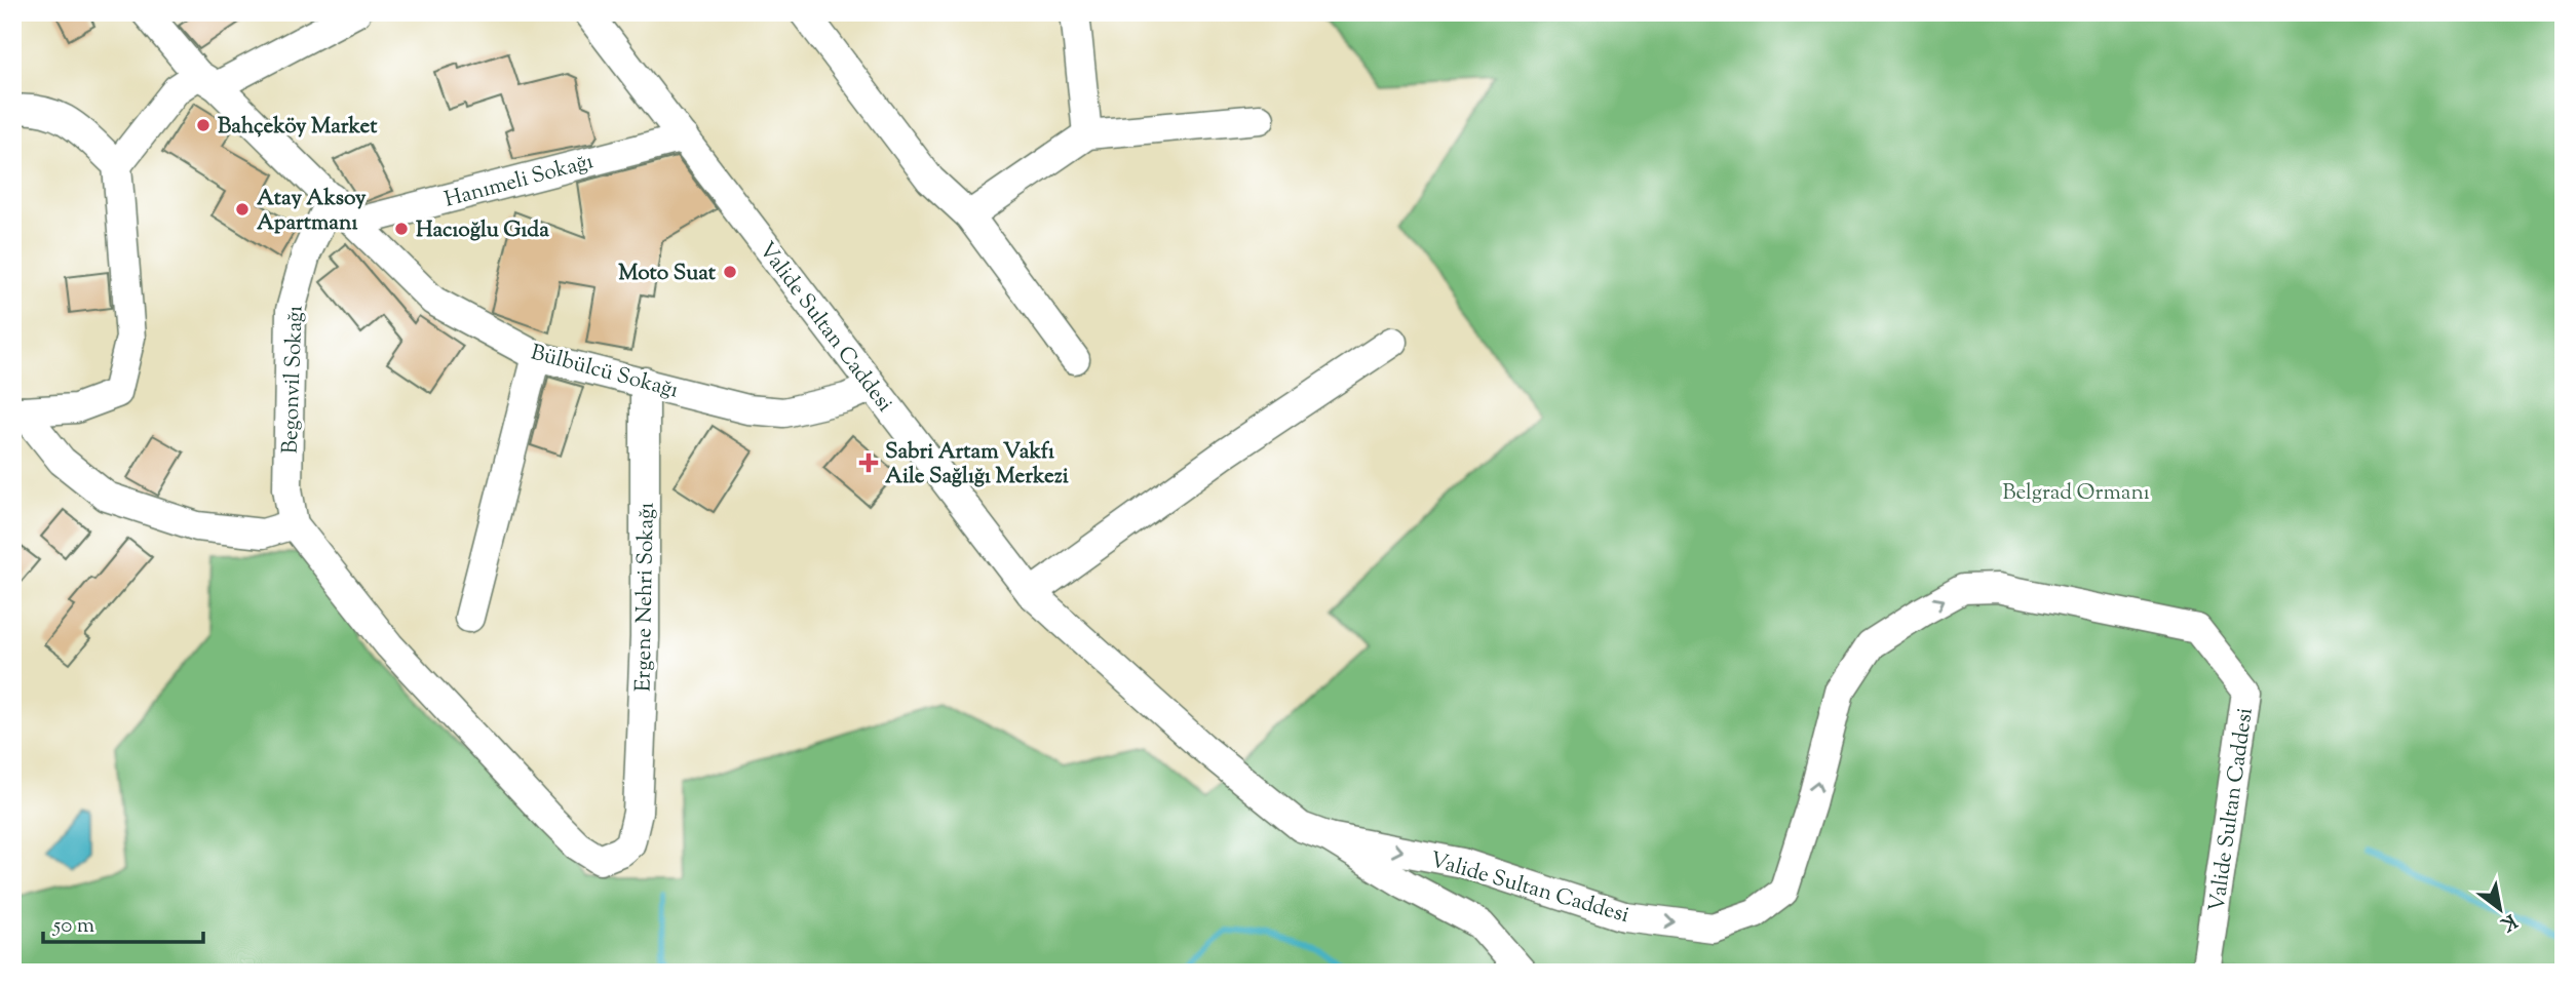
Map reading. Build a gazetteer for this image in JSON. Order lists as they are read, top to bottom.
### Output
{
  "streets": {
    "street": [
      "Hanımeli Sokağı",
      "Valide Sultan Caddesi",
      "Bülbülcü Sokağı",
      "Begonvil Sokağı",
      "Ergene Nehri Sokağı"
    ]
  },
  "crossings": [
    ["Hanımeli Sokağı", "Valide Sultan Caddesi"],
    ["Hanımeli Sokağı", "Bülbülcü Sokağı"],
    ["Valide Sultan Caddesi", "Bülbülcü Sokağı"],
    ["Bülbülcü Sokağı", "Begonvil Sokağı"],
    ["Bülbülcü Sokağı", "Ergene Nehri Sokağı"],
    ["Begonvil Sokağı", "Ergene Nehri Sokağı"]
  ],
  "parks": ["Belgrad Ormanı"],
  "places": {
    "other": [
      "Bahçeköy Market",
      "Atay Aksoy Apartmanı",
      "Hacıoğlu Gıda",
      "Moto Suat"
    ],
    "health": ["Sabri Artam Vakfı Aile Sağlığı Merkezi"]
  },
  "scale_bar": "50 m",
  "north": "bottom right"
}
